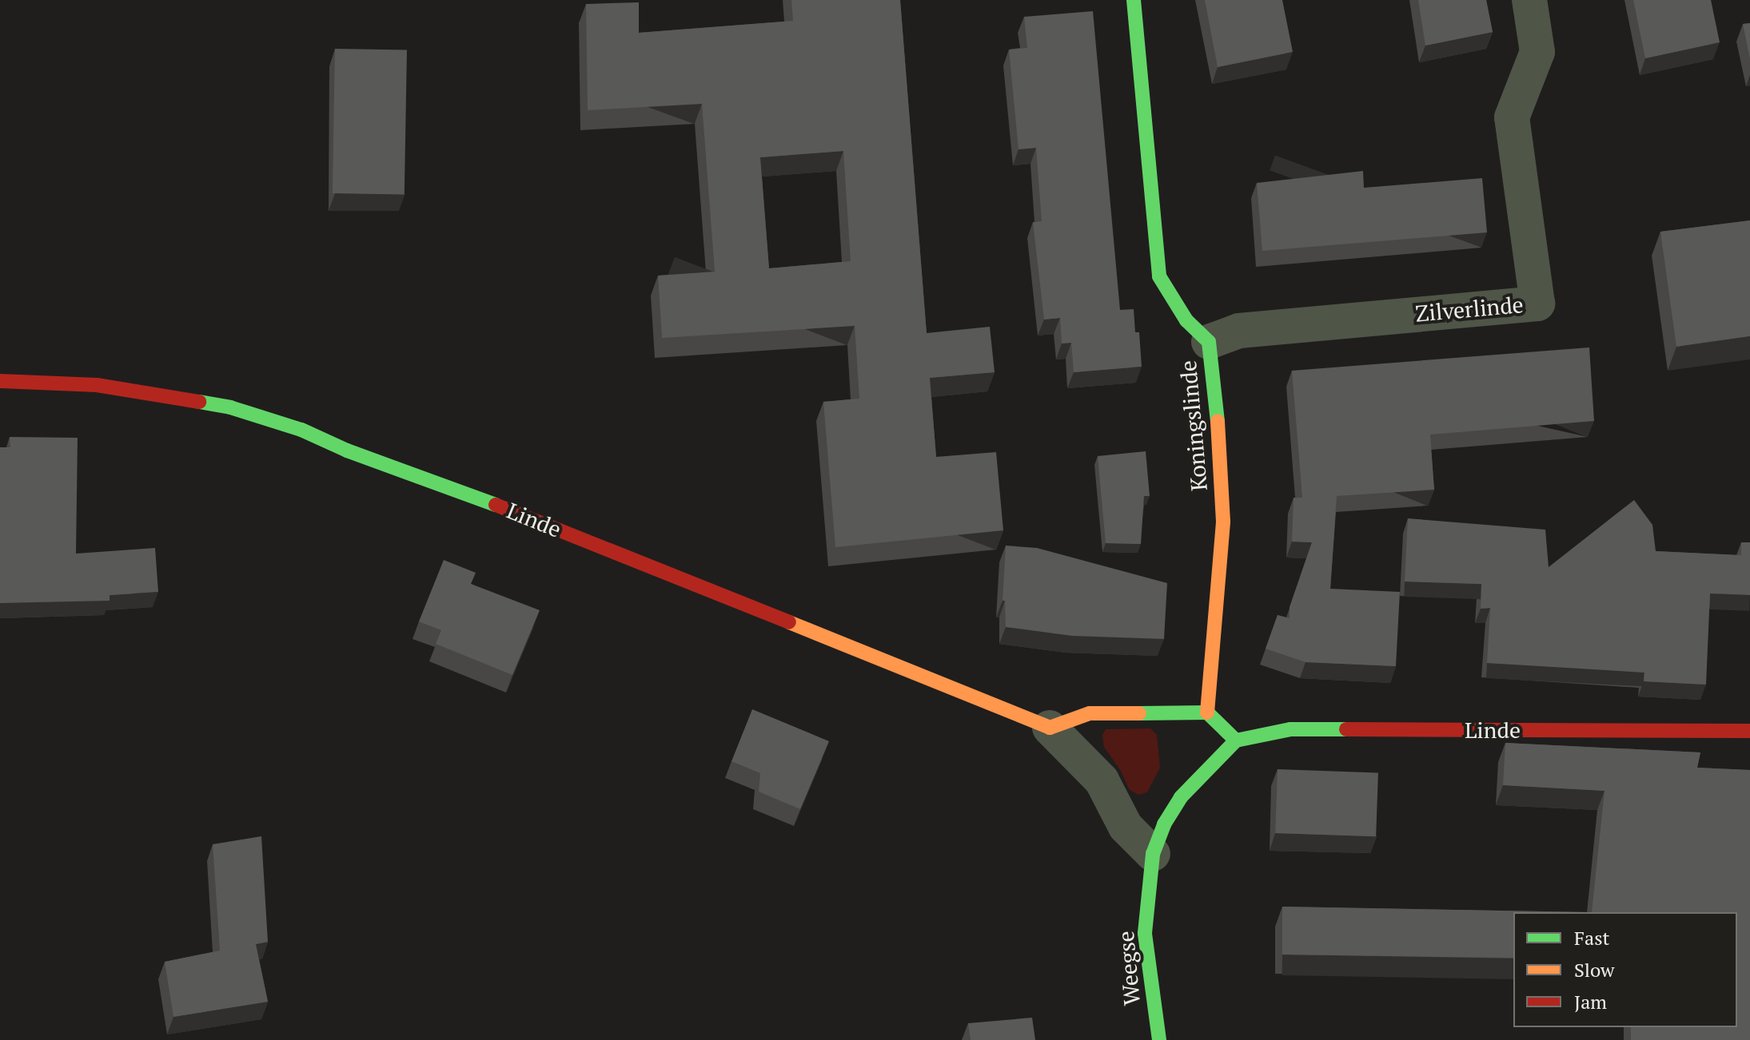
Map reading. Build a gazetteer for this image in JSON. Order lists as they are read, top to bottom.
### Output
{
  "streets": {
    "street": [
      "Zilverlinde",
      "Koningslinde",
      "Linde",
      "Weegse"
    ]
  },
  "crossings": [
    ["Zilverlinde", "Koningslinde"],
    ["Linde", "Weegse"]
  ],
  "legend": ["Fast", "Slow", "Jam"]
}
